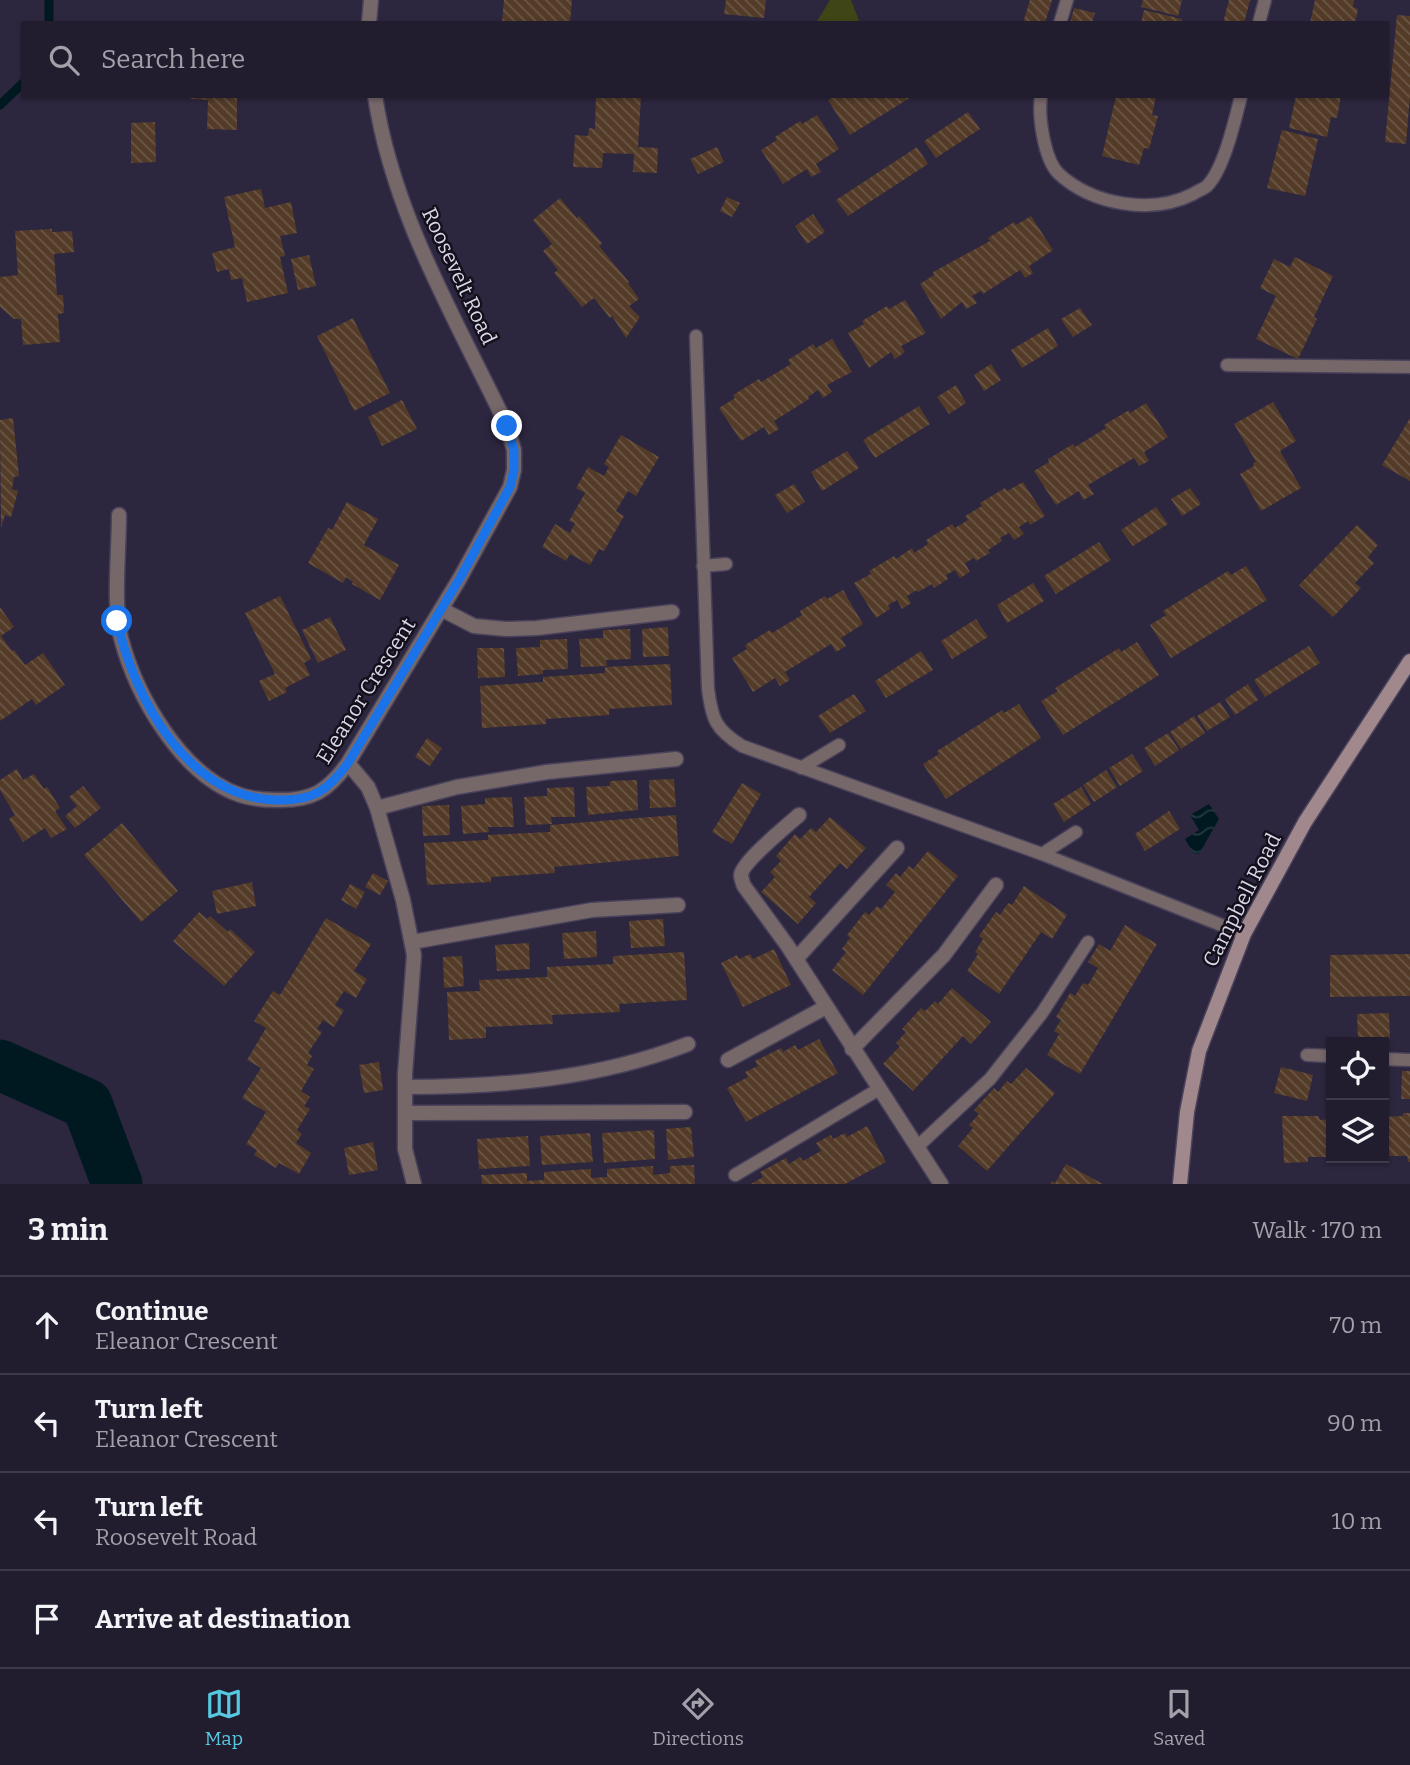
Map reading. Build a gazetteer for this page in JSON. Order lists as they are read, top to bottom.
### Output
{
  "streets": {
    "street": ["Roosevelt Road", "Eleanor Crescent", "Campbell Road"]
  },
  "crossings": [
    ["Roosevelt Road", "Eleanor Crescent"]
  ],
  "page": {
    "search": "Search here",
    "heading": ["3 min", "Walk · 170 m"],
    "list": [
      ["Continue", "Eleanor Crescent", "70 m"],
      ["Turn left", "Eleanor Crescent", "90 m"],
      ["Turn left", "Roosevelt Road", "10 m"],
      "Arrive at destination"
    ],
    "nav": ["Map", "Directions", "Saved"]
  }
}
